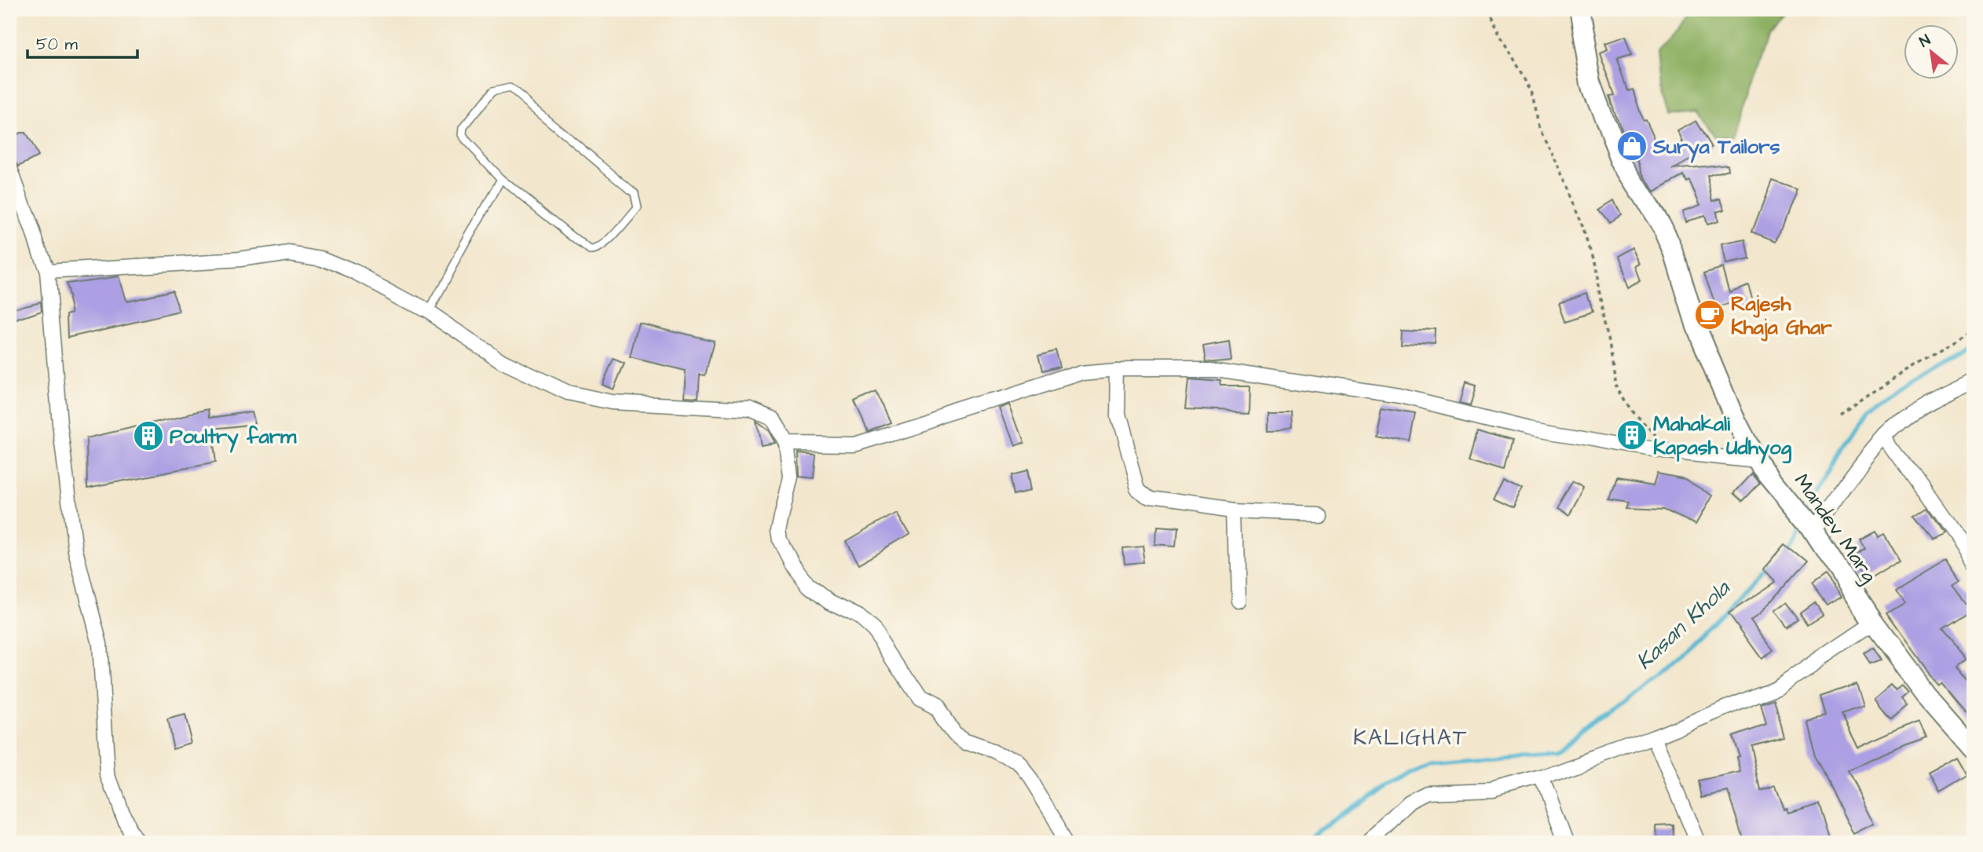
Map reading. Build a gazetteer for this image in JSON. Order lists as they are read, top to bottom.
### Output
{
  "streets": {
    "main road": ["Mandev Marg"]
  },
  "districts": ["KALIGHAT"],
  "water": ["Kasan Khola"],
  "places": {
    "shop": ["Surya Tailors"],
    "cafe": ["Rajesh Khaja Ghar"],
    "building": ["Mahakali Kapash Udhyog", "Poultry farm"]
  },
  "scale_bar": "50 m",
  "north": "top left"
}
